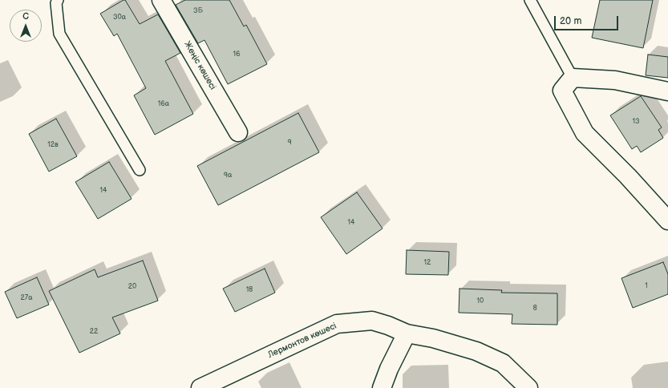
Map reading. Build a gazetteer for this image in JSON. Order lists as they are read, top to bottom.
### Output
{
  "streets": {
    "street": ["Жеңіс көшесі", "Лермонтов көшесі"]
  },
  "house_numbers": [
    "3Б",
    "30а",
    "16",
    "16а",
    "13",
    "9",
    "12в",
    "9а",
    "14",
    "14",
    "12",
    "1",
    "20",
    "18",
    "27а",
    "10",
    "8",
    "22"
  ],
  "scale_bar": "20 m",
  "north": "top"
}
